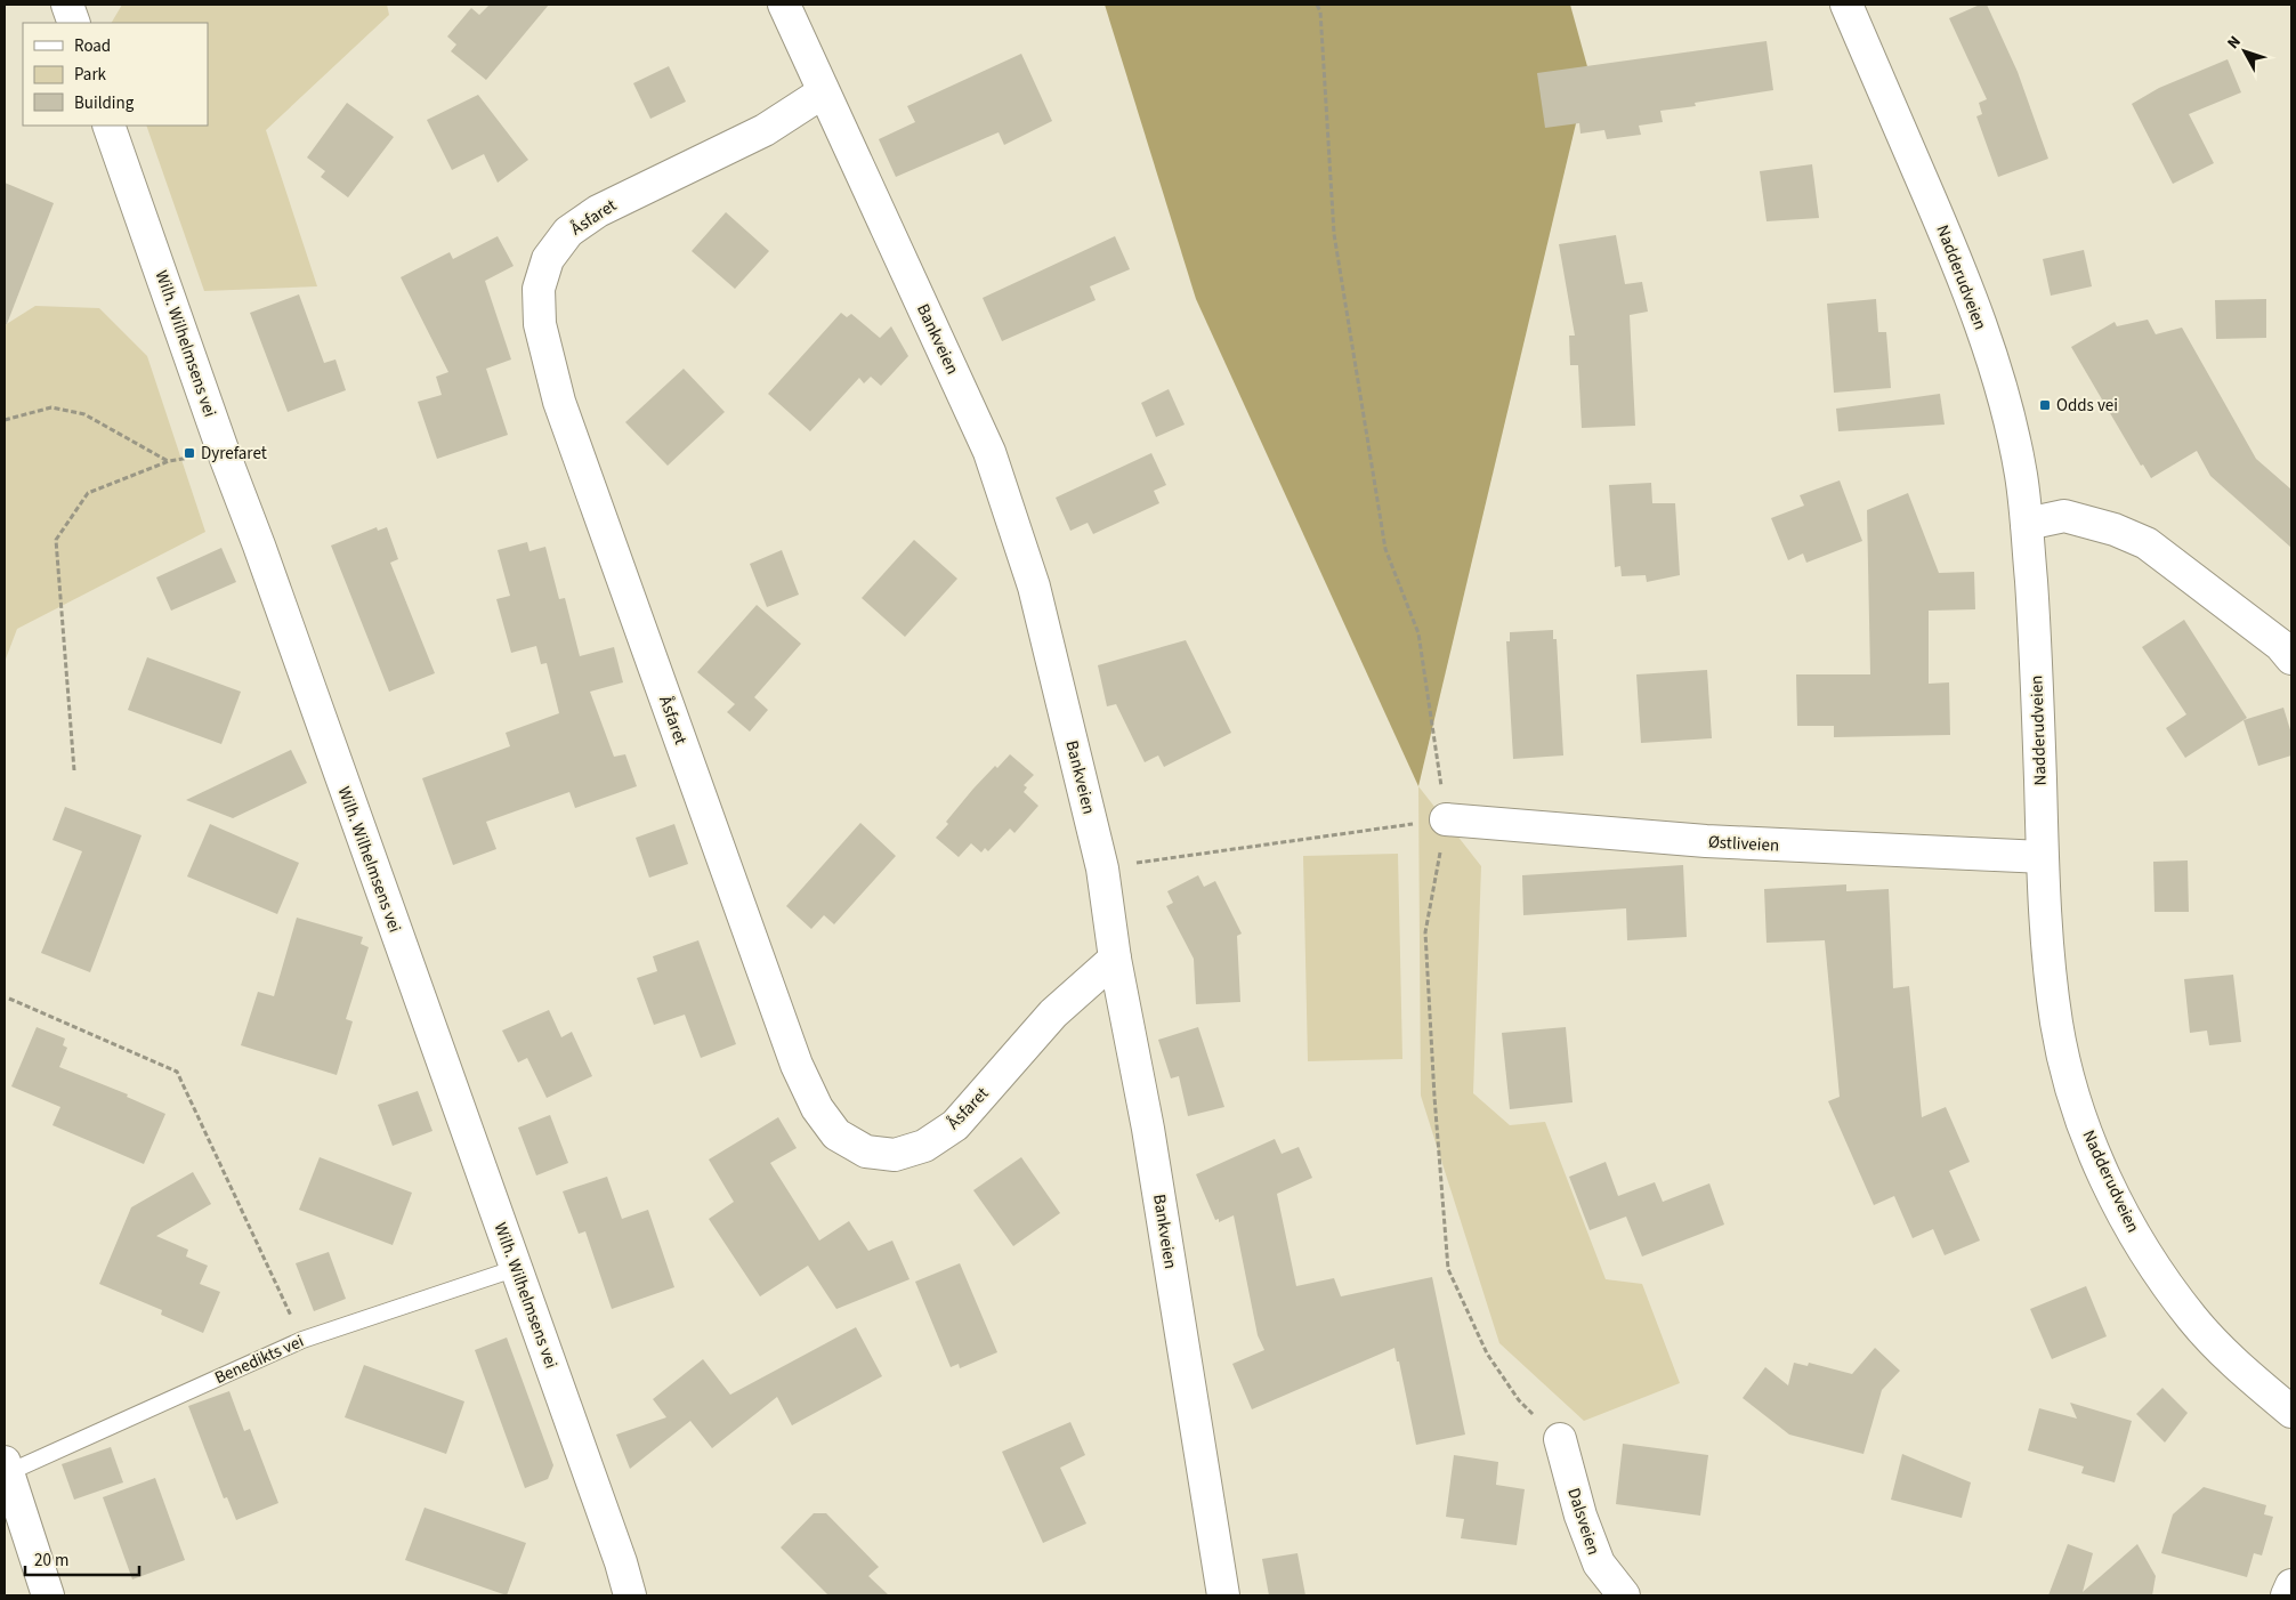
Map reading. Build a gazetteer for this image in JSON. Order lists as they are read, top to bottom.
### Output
{
  "streets": {
    "street": [
      "Åsfaret",
      "Nadderudveien",
      "Bankveien",
      "Wilh. Wilhelmsens vei",
      "Østliveien",
      "Benedikts vei",
      "Dalsveien"
    ]
  },
  "crossings": [
    ["Åsfaret", "Bankveien"],
    ["Nadderudveien", "Østliveien"],
    ["Wilh. Wilhelmsens vei", "Benedikts vei"]
  ],
  "places": {
    "transit": ["Odds vei", "Dyrefaret"]
  },
  "legend": ["Road", "Park", "Building"],
  "scale_bar": "20 m",
  "north": "top left"
}
